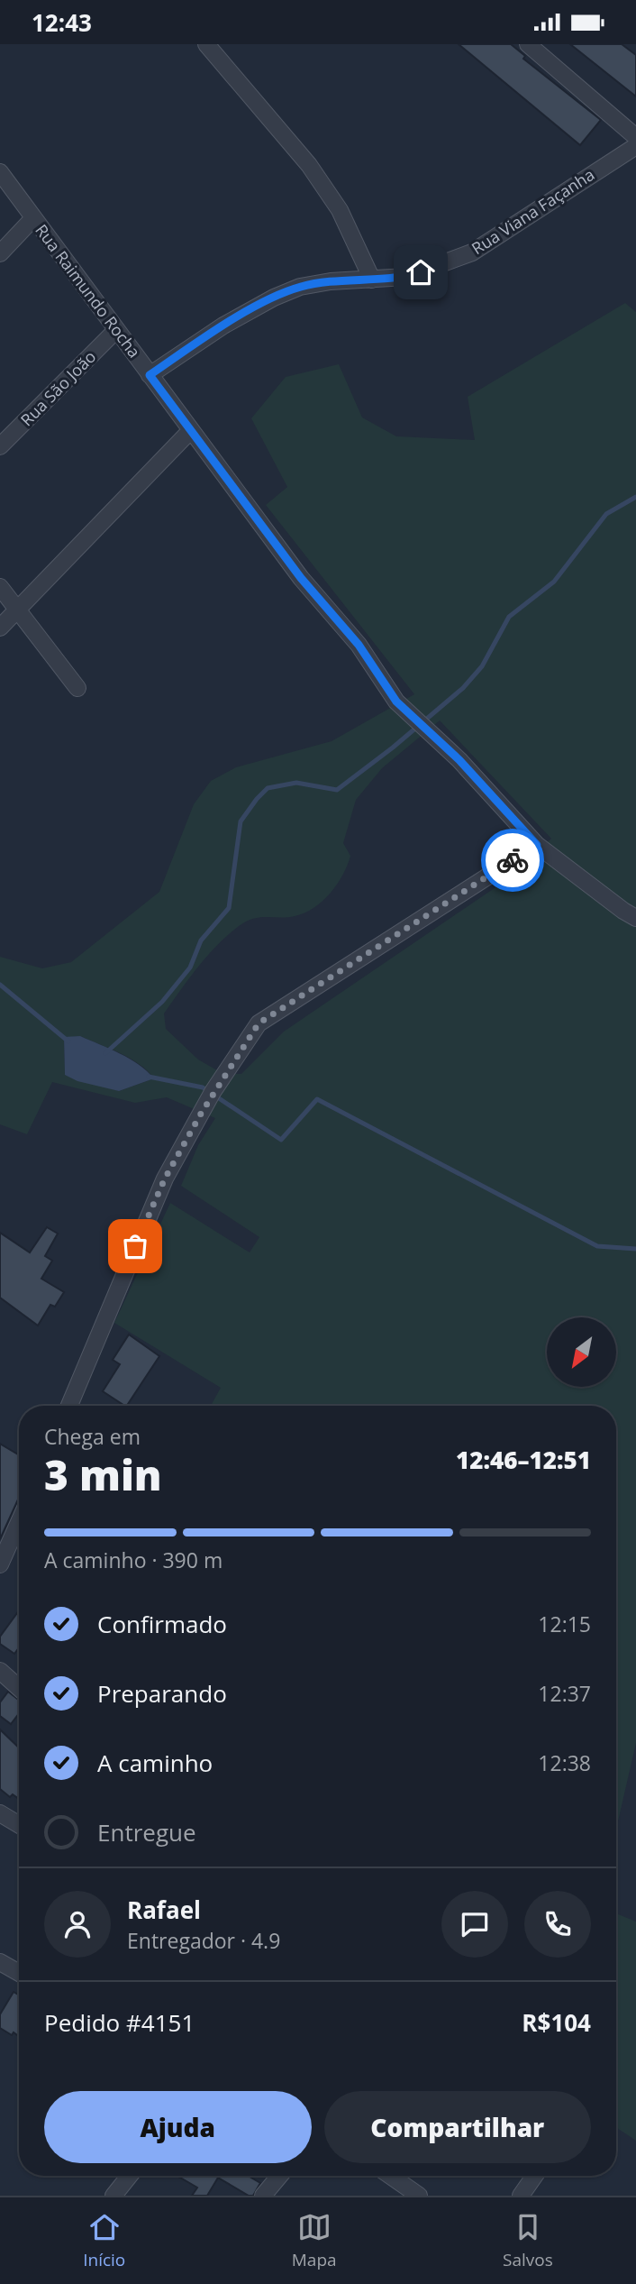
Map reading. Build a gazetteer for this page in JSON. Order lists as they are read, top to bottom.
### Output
{
  "streets": {
    "street": ["Rua Viana Façanha", "Rua Raimundo Rocha", "Rua São João"]
  },
  "crossings": [
    ["Rua Viana Façanha", "Rua Raimundo Rocha"],
    ["Rua Raimundo Rocha", "Rua São João"]
  ],
  "north": "bottom left",
  "page": {
    "status": "12:43",
    "heading": ["3 min", "Chega em", "12:46–12:51"],
    "panel": [
      "Rafael",
      "Entregador · 4.9",
      "Pedido #4151",
      "R$104"
    ],
    "bar": "A caminho · 390 m",
    "list": [
      ["Confirmado", "12:15"],
      ["Preparando", "12:37"],
      ["A caminho", "12:38"],
      "Entregue"
    ],
    "buttons": ["Ajuda", "Compartilhar"],
    "tabs": ["Início", "Mapa", "Salvos"]
  }
}
